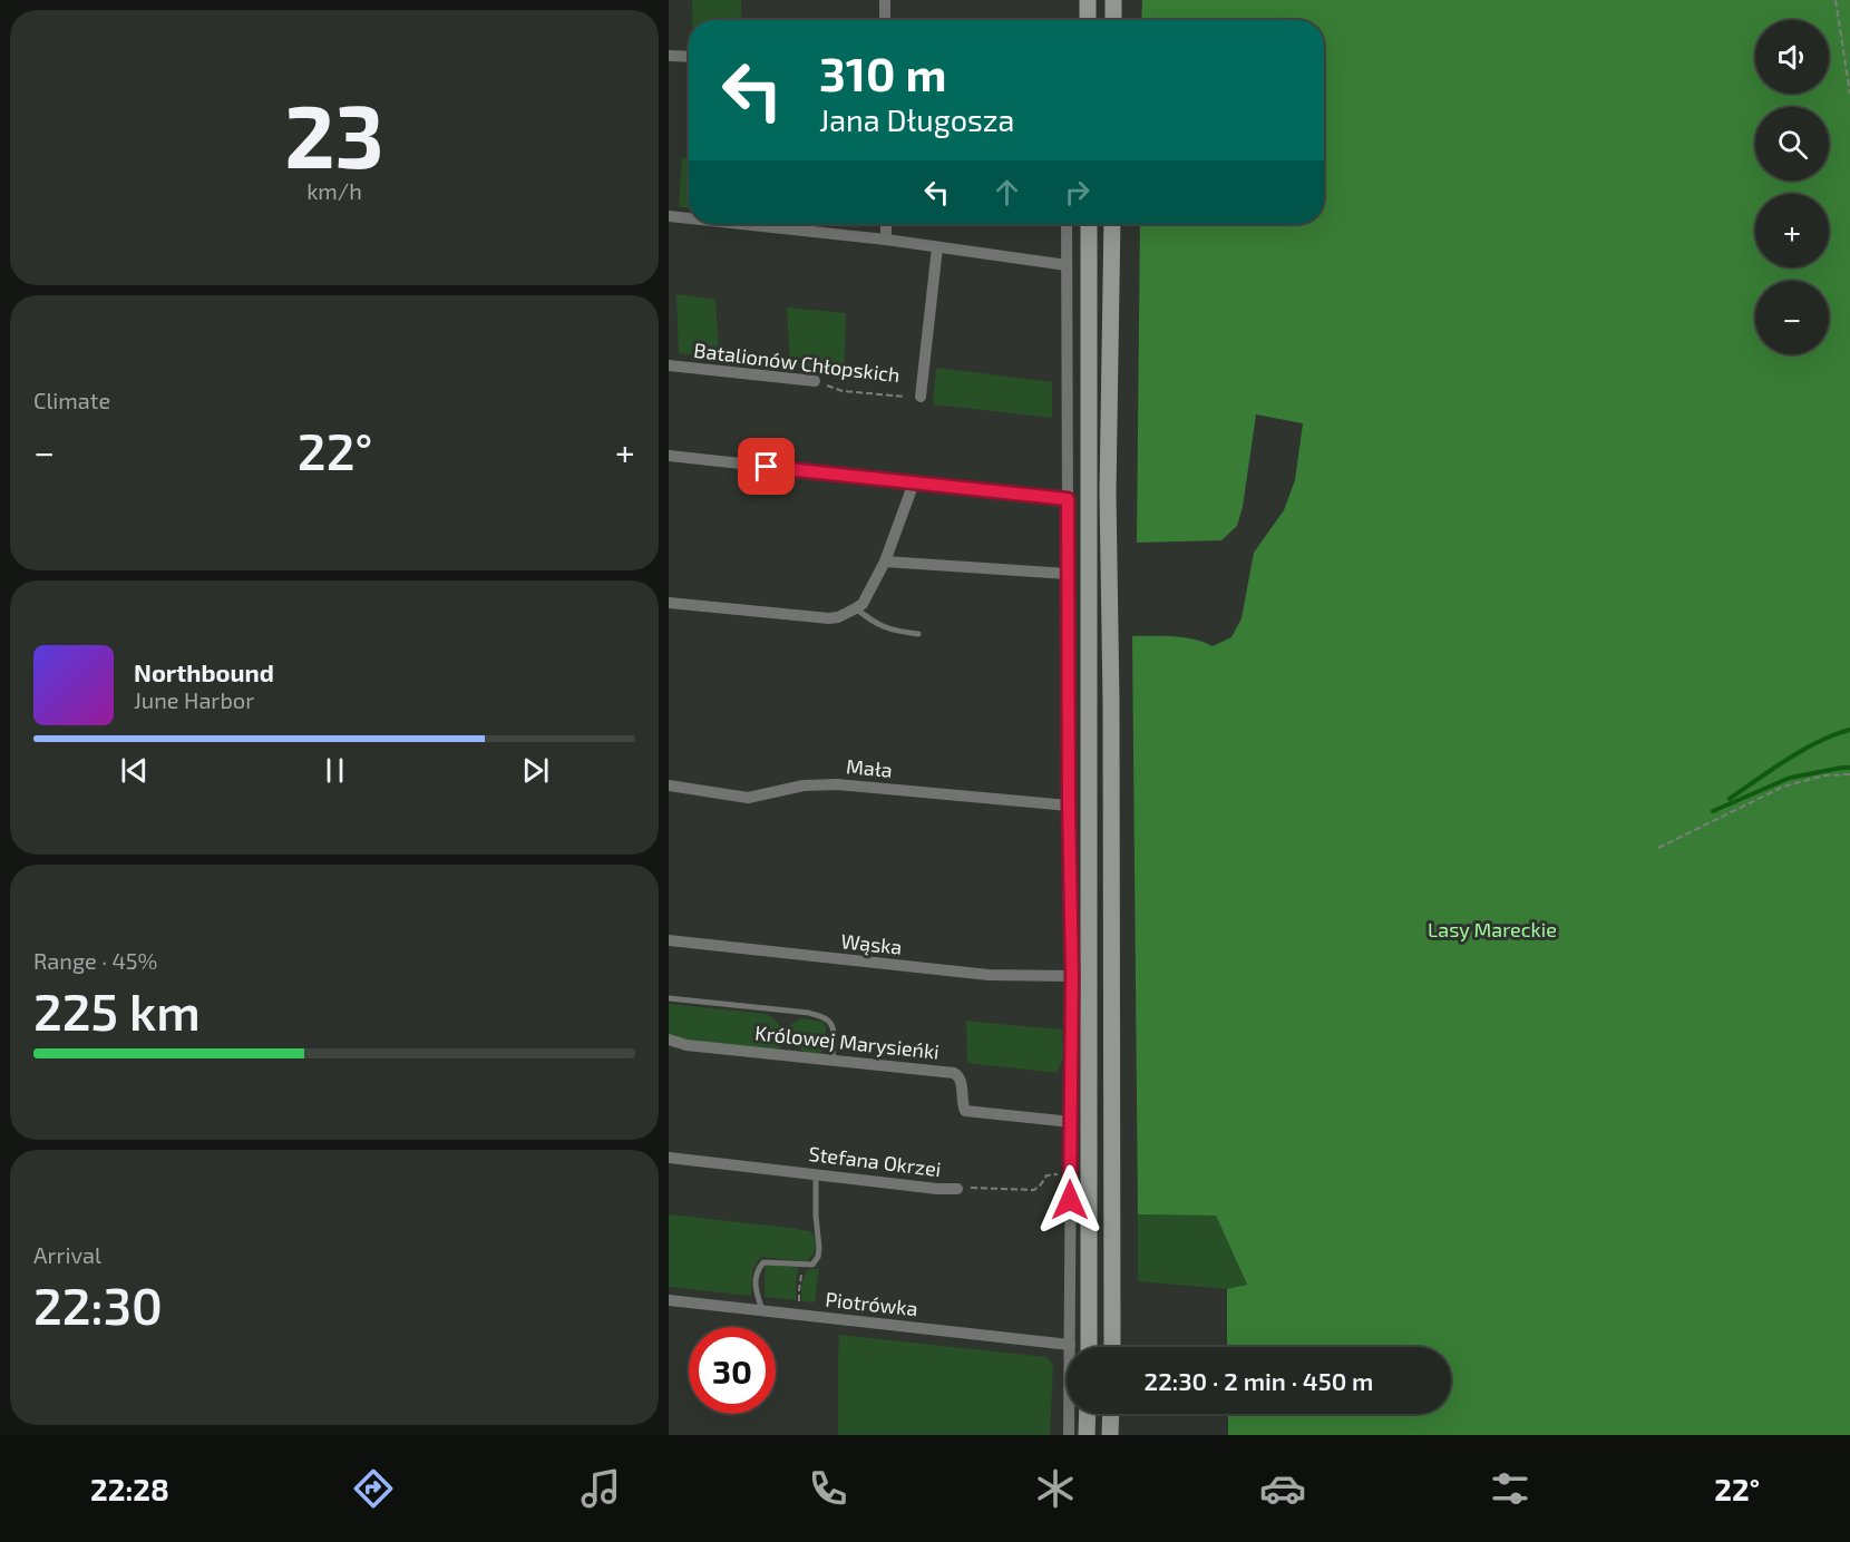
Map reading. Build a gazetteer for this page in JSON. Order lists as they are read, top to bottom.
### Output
{
  "streets": {
    "street": [
      "Batalionów Chłopskich",
      "Mała",
      "Wąska",
      "Królowej Marysieńki",
      "Stefana Okrzei",
      "Piotrówka"
    ]
  },
  "parks": ["Lasy Mareckie"],
  "page": {
    "tile": [
      ["23", "km/h"],
      "Climate",
      ["Range · 45%", "225 km"],
      ["Arrival", "22:30"]
    ],
    "map_buttons": ["+", "−"],
    "turn": ["310 m", "Jana Długosza"],
    "heat": ["−", "22°", "+"],
    "song": ["Northbound", "June Harbor"],
    "limit": "30",
    "trip": "22:30 · 2 min · 450 m",
    "tabs": ["22:28", "22°"]
  }
}
